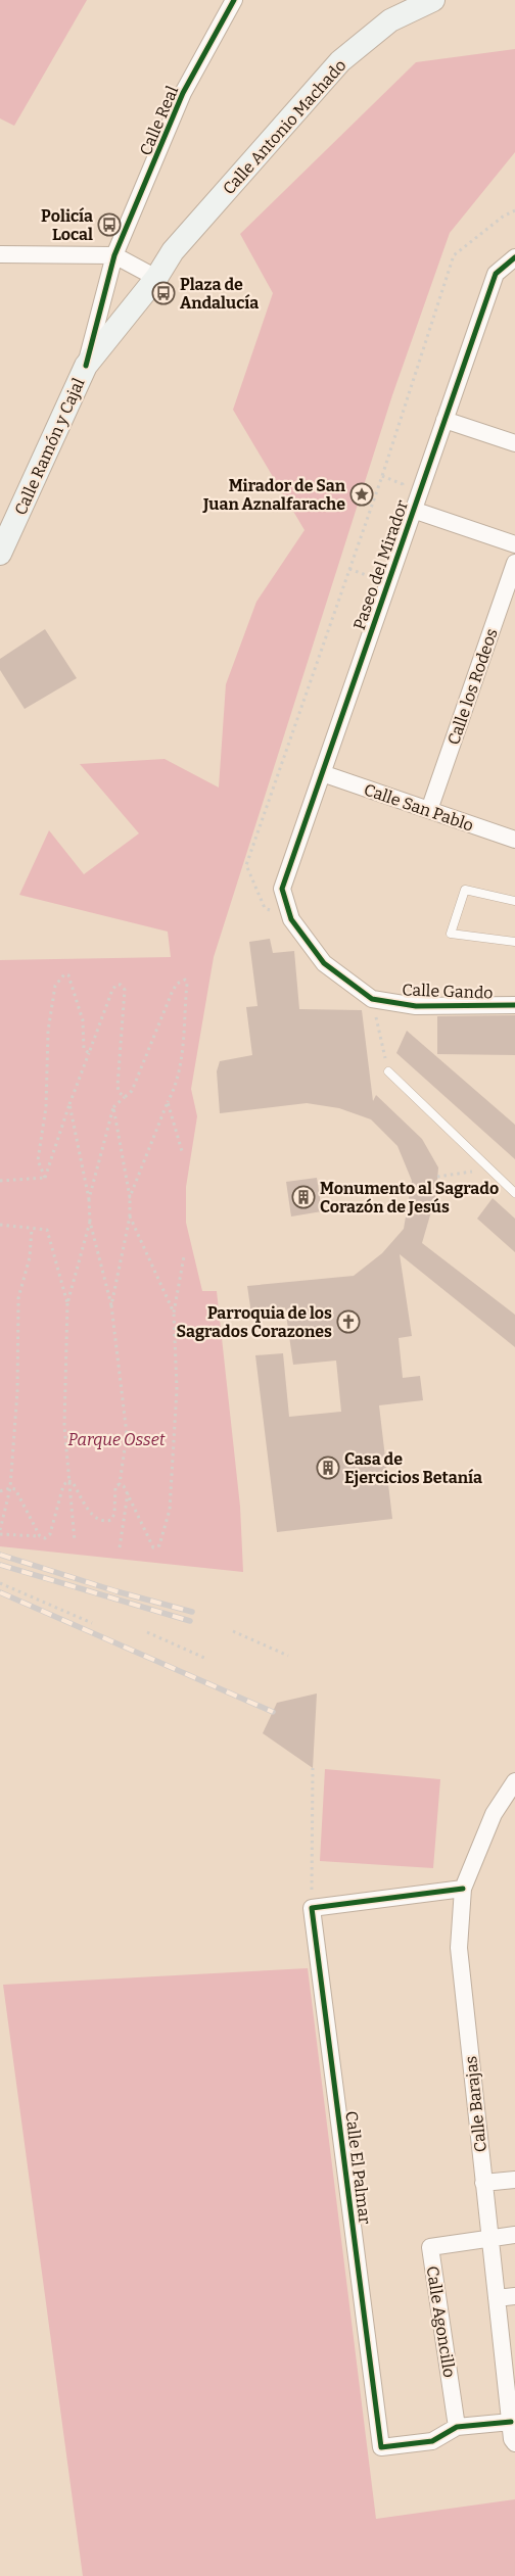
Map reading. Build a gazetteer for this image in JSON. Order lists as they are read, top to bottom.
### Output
{
  "streets": {
    "main road": ["Calle Antonio Machado", "Calle Ramón y Cajal"],
    "street": [
      "Calle Real",
      "Paseo del Mirador",
      "Calle los Rodeos",
      "Calle San Pablo",
      "Calle Gando",
      "Calle Barajas",
      "Calle El Palmar",
      "Calle Agoncillo"
    ]
  },
  "crossings": [
    ["Paseo del Mirador", "Calle San Pablo"],
    ["Paseo del Mirador", "Calle Gando"],
    ["Calle los Rodeos", "Calle San Pablo"],
    ["Calle Barajas", "Calle El Palmar"],
    ["Calle Barajas", "Calle Agoncillo"],
    ["Calle El Palmar", "Calle Agoncillo"]
  ],
  "parks": ["Parque Osset"],
  "places": {
    "bus stop": ["Policía Local", "Plaza de Andalucía"],
    "place": ["Mirador de San Juan Aznalfarache"],
    "building": ["Monumento al Sagrado Corazón de Jesús", "Casa de Ejercicios Betanía"],
    "church": ["Parroquia de los Sagrados Corazones"]
  }
}
